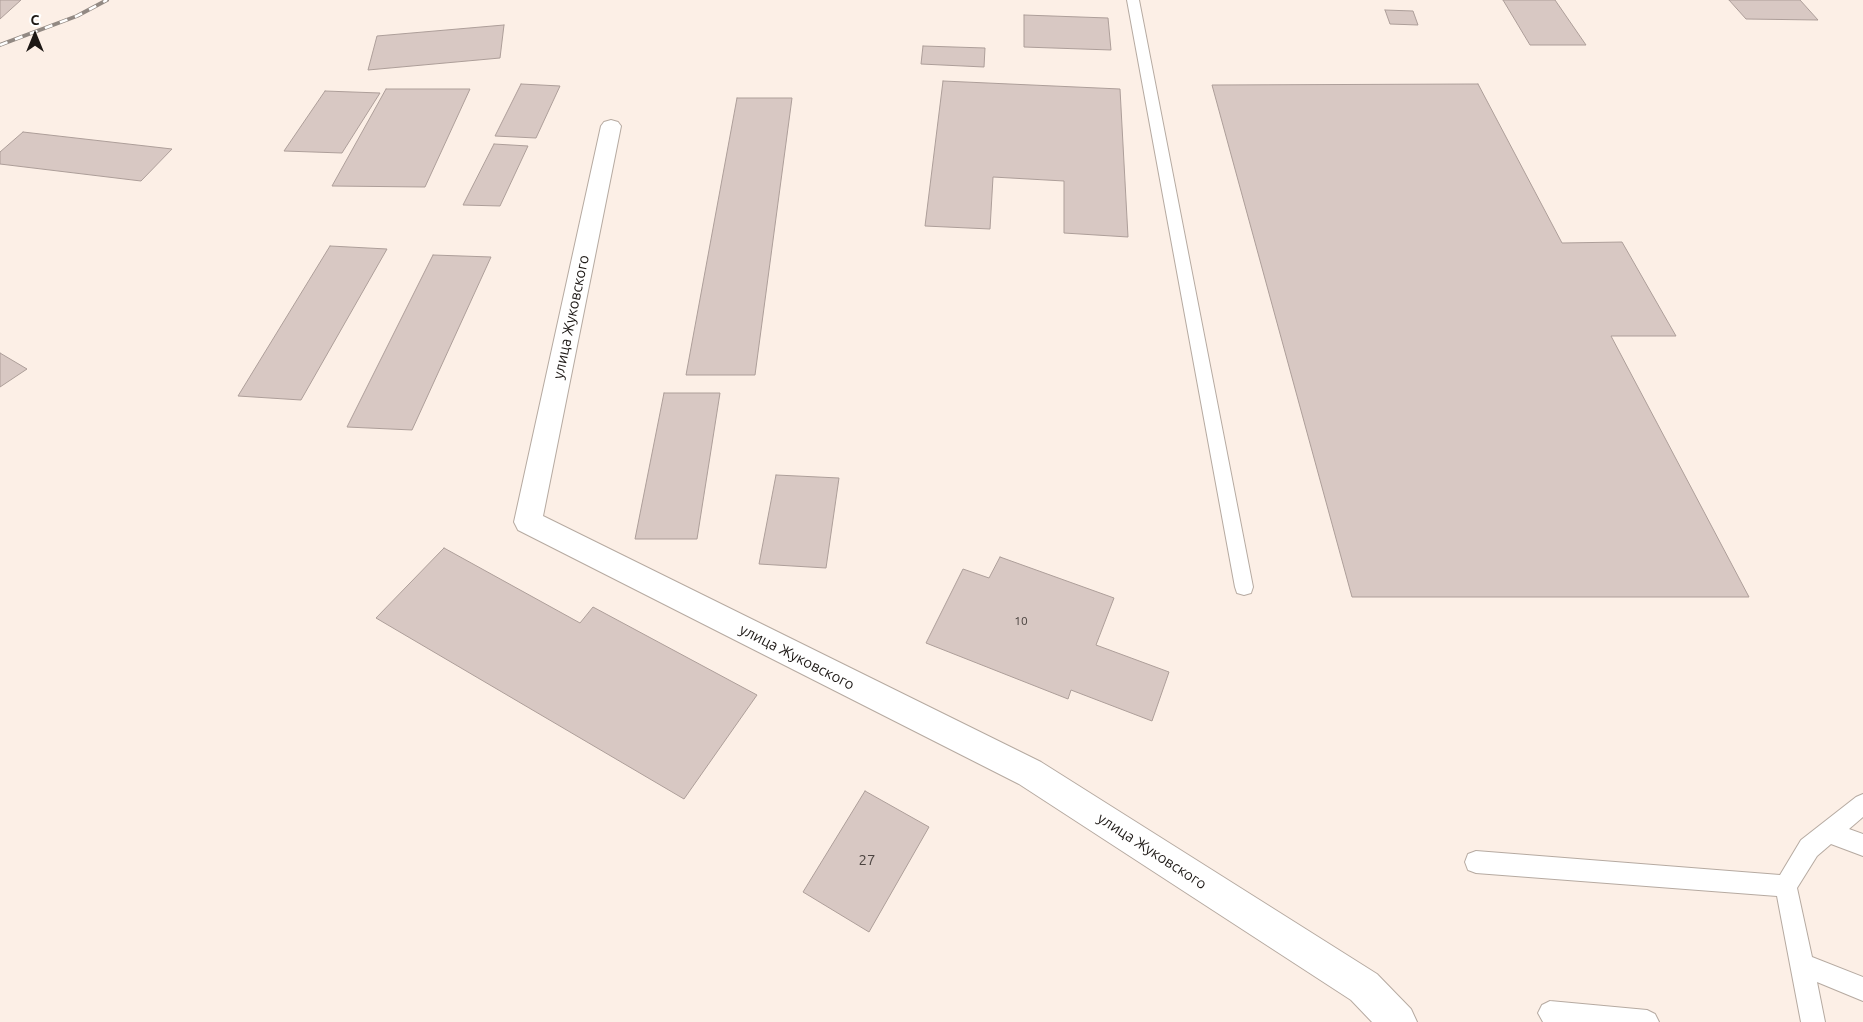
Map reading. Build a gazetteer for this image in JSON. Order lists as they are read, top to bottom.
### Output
{
  "streets": {
    "street": ["улица Жуковского"]
  },
  "house_numbers": ["10", "27"],
  "north": "top"
}
